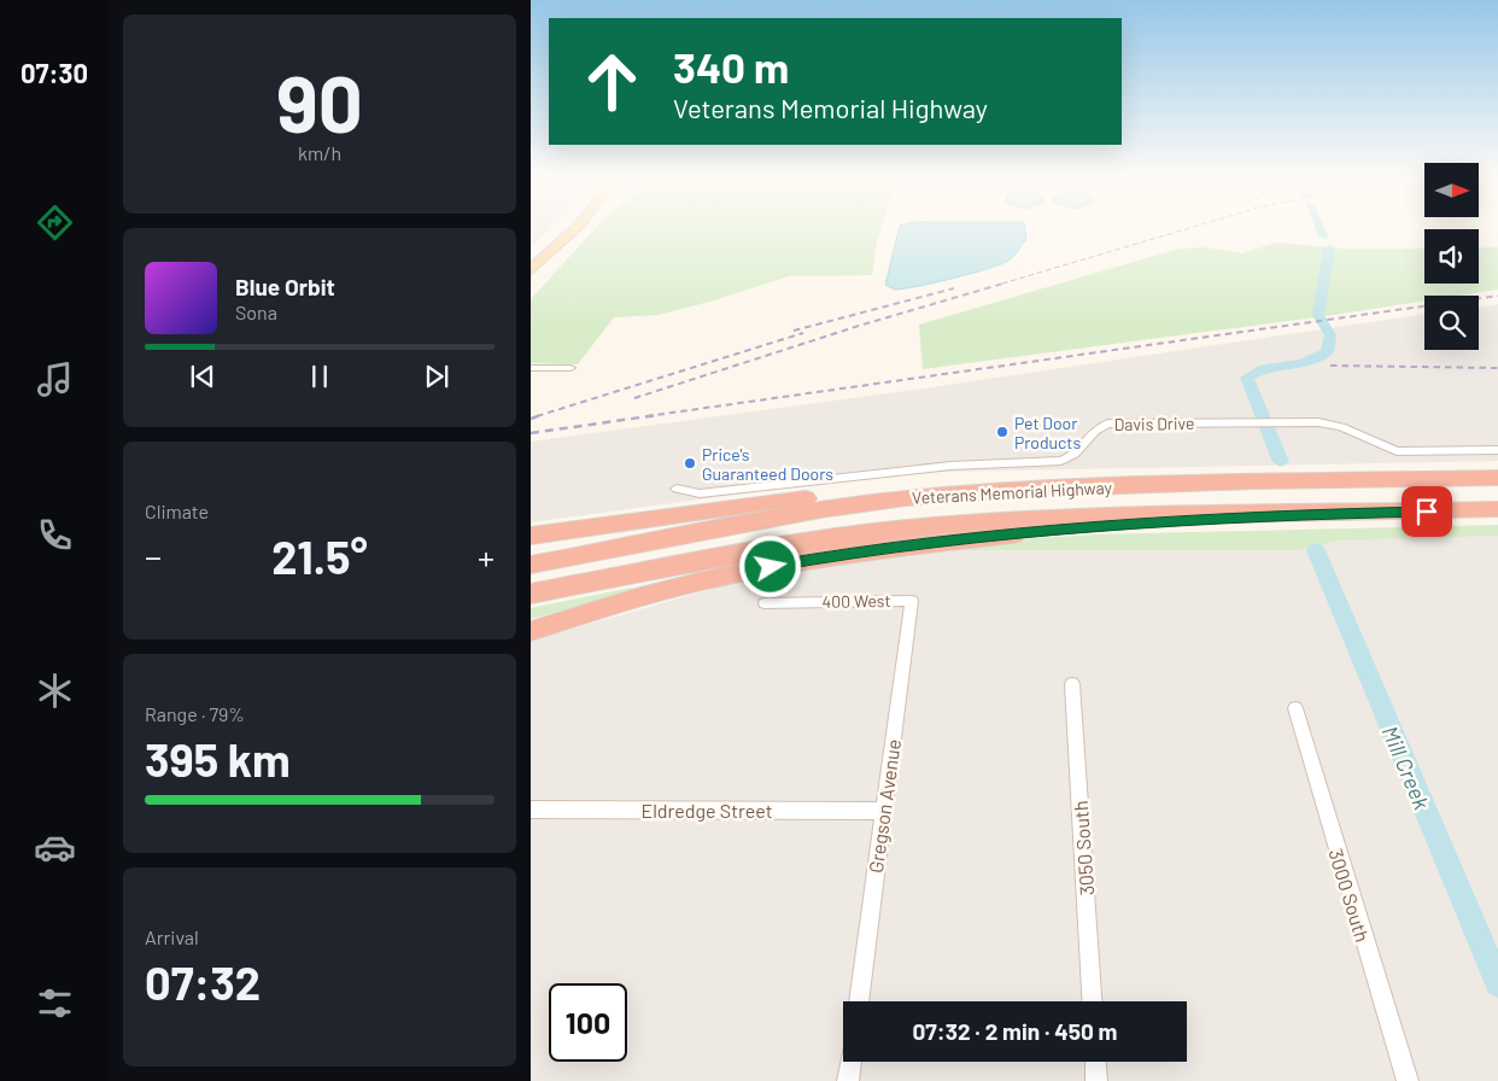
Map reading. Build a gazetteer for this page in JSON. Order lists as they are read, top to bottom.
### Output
{
  "streets": {
    "highway": ["Veterans Memorial Highway"],
    "street": [
      "Davis Drive",
      "400 West",
      "Gregson Avenue",
      "Eldredge Street",
      "3050 South",
      "3000 South"
    ]
  },
  "crossings": [
    ["400 West", "Gregson Avenue"],
    ["Gregson Avenue", "Eldredge Street"]
  ],
  "water": ["Mill Creek"],
  "places": ["Pet Door Products", "Price's Guaranteed Doors"],
  "north": "right",
  "page": {
    "tabs": "07:30",
    "tile": [
      ["90", "km/h"],
      "Climate",
      ["Range · 79%", "395 km"],
      ["Arrival", "07:32"]
    ],
    "turn": ["340 m", "Veterans Memorial Highway"],
    "song": ["Blue Orbit", "Sona"],
    "heat": ["−", "21.5°", "+"],
    "limit": "100",
    "trip": "07:32 · 2 min · 450 m"
  }
}
